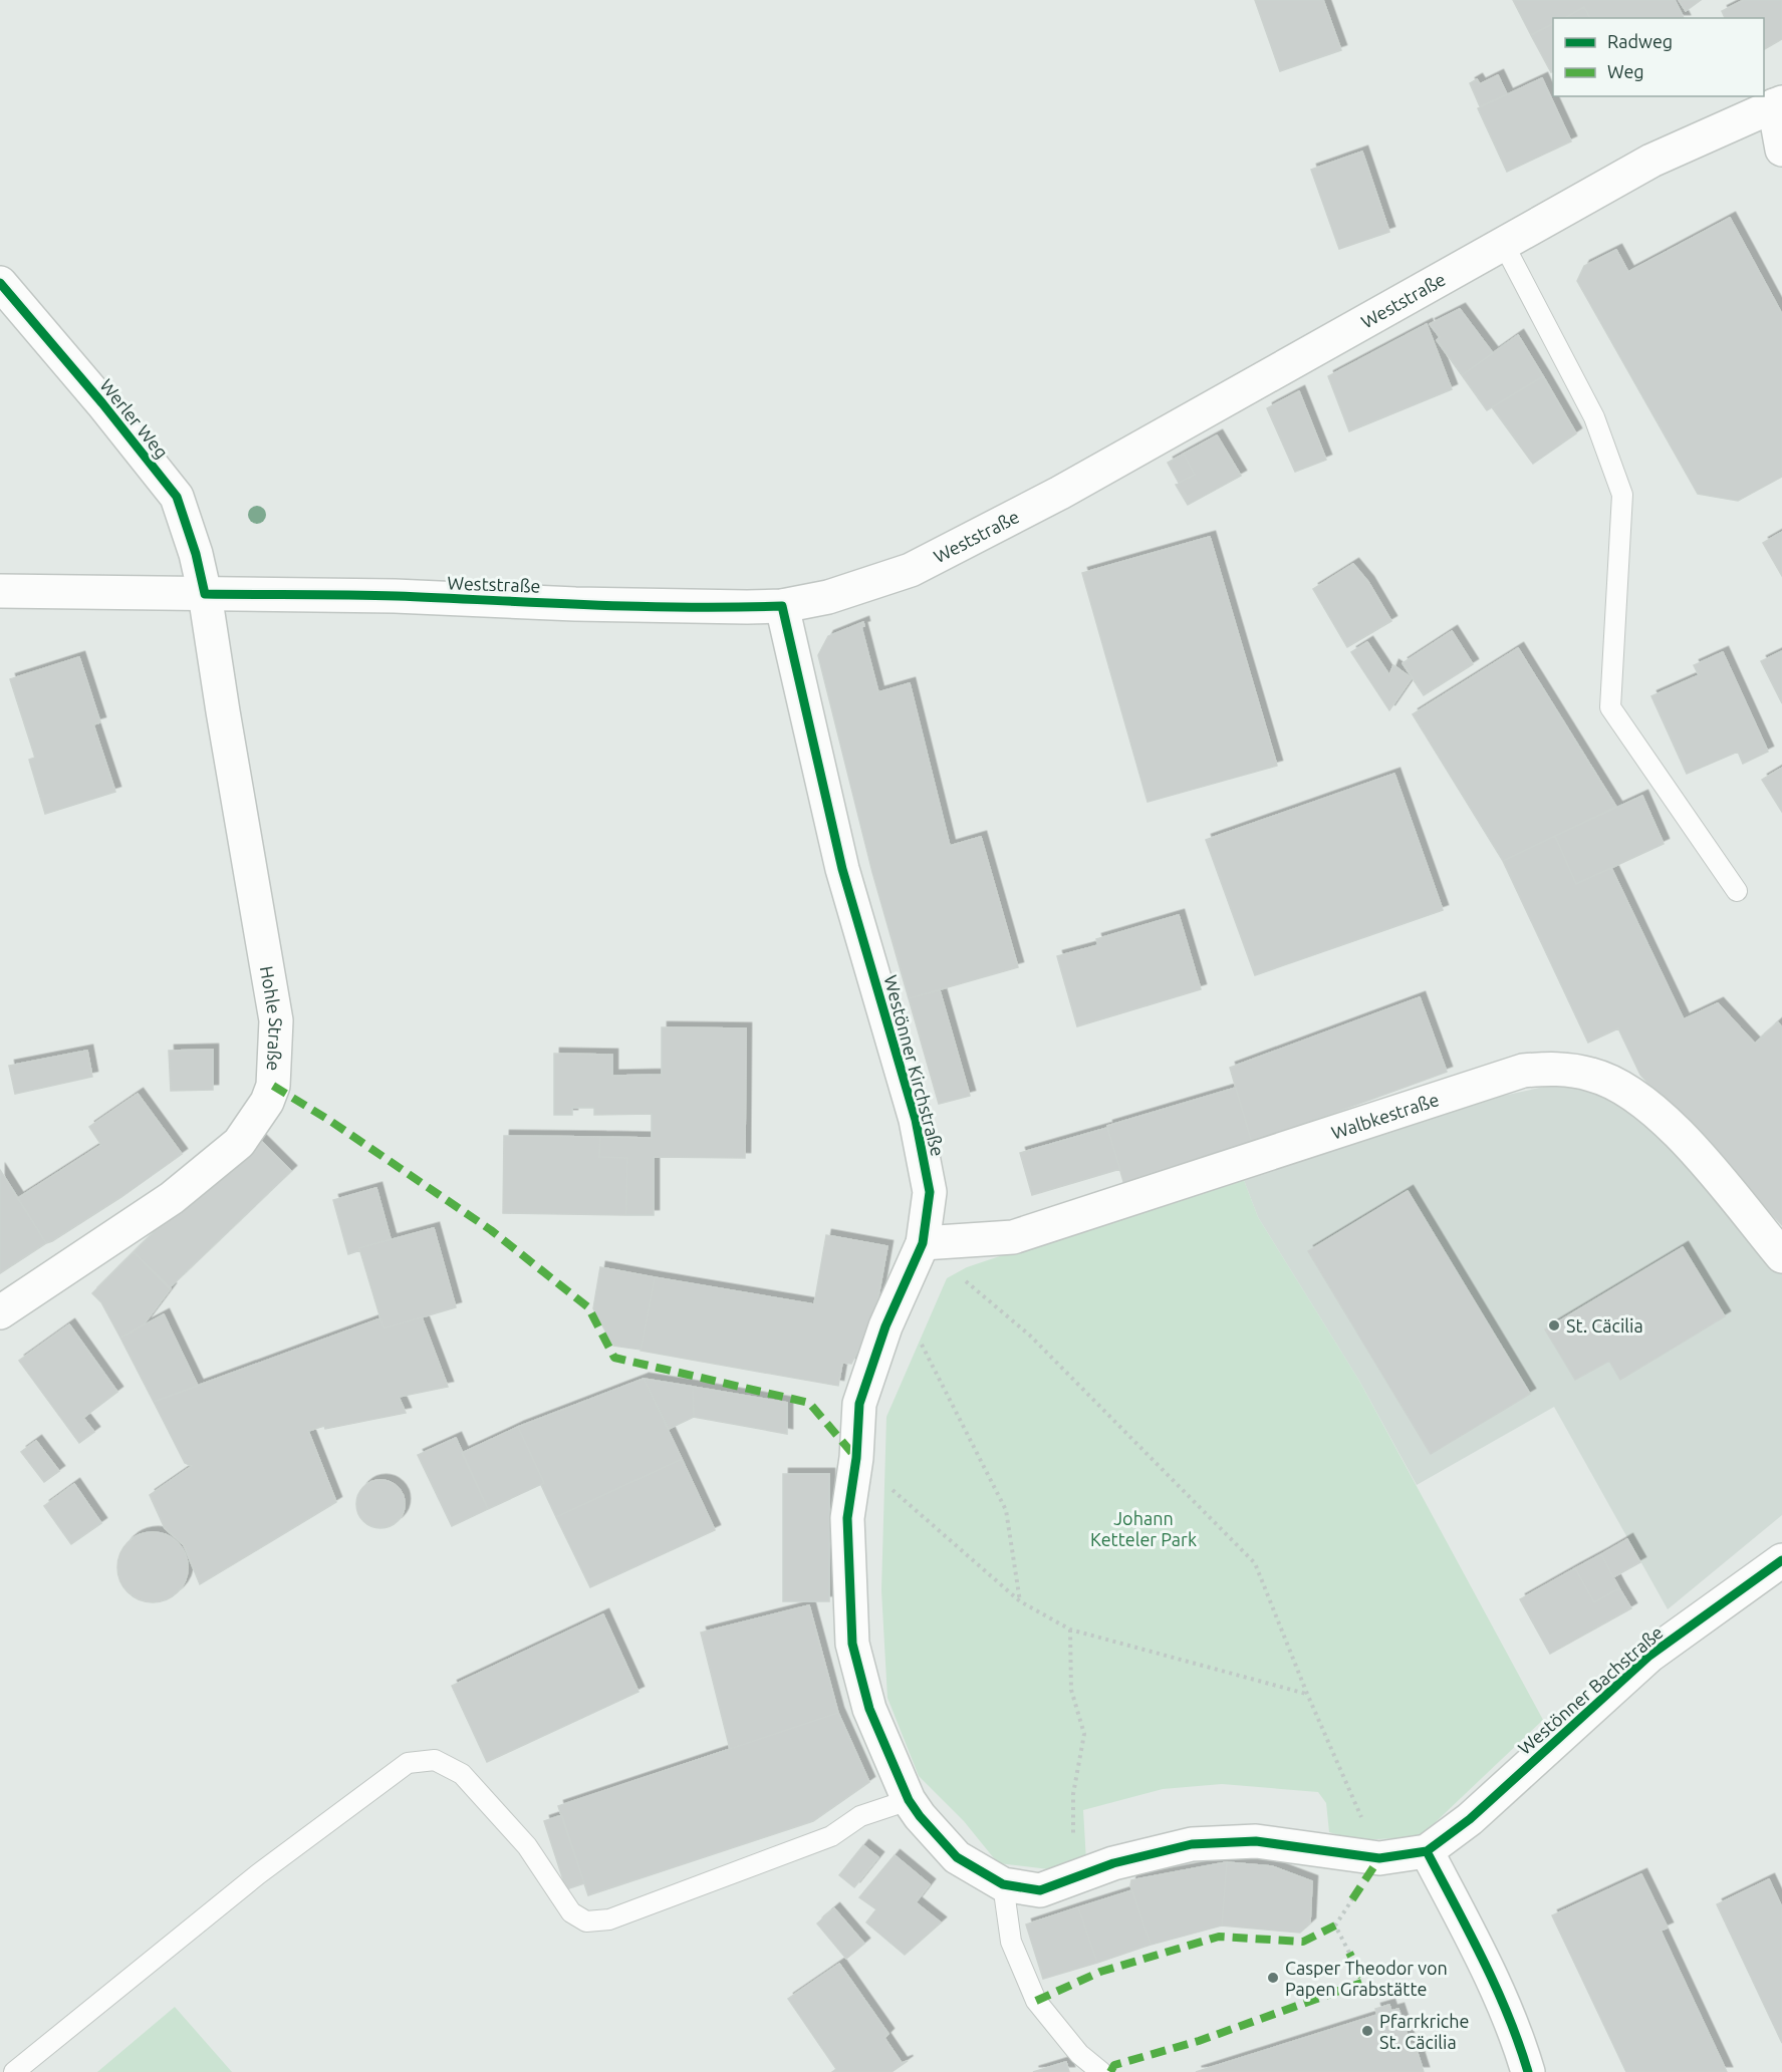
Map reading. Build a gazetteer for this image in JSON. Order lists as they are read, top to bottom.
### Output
{
  "streets": {
    "street": [
      "Weststraße",
      "Werler Weg",
      "Hohle Straße",
      "Westönner Kirchstraße",
      "Walbkestraße",
      "Westönner Bachstraße"
    ]
  },
  "crossings": [
    ["Weststraße", "Werler Weg"],
    ["Weststraße", "Hohle Straße"],
    ["Weststraße", "Westönner Kirchstraße"],
    ["Werler Weg", "Hohle Straße"],
    ["Westönner Kirchstraße", "Walbkestraße"],
    ["Westönner Kirchstraße", "Westönner Bachstraße"]
  ],
  "parks": ["Johann Ketteler Park"],
  "places": ["St. Cäcilia", "Casper Theodor von Papen Grabstätte", "Pfarrkriche St. Cäcilia"],
  "legend": ["Radweg", "Weg"]
}
